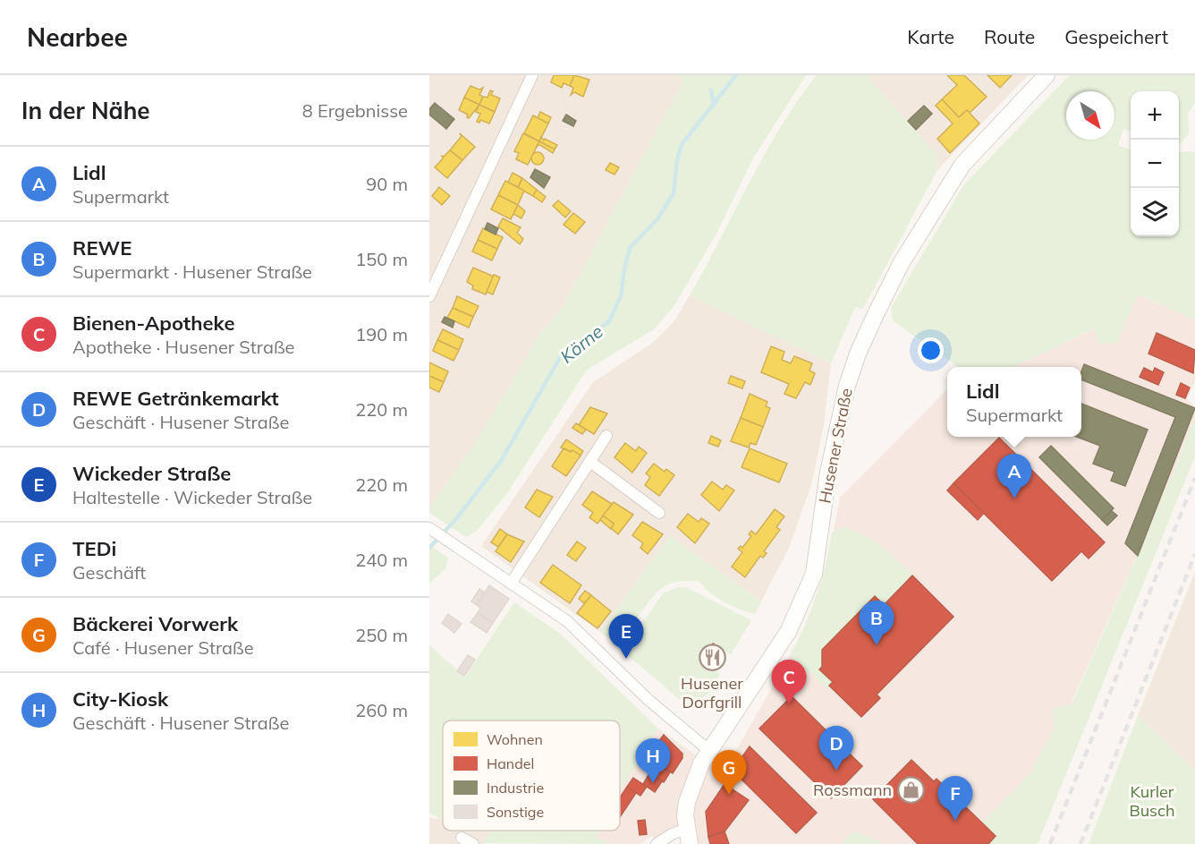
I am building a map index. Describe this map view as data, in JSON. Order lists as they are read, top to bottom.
{
  "streets": {
    "street": ["Husener Straße"]
  },
  "water": ["Körne"],
  "parks": ["Kurler Busch"],
  "places": {
    "restaurant": ["Husener Dorfgrill"],
    "shop": ["Rossmann"]
  },
  "legend": [
    "Wohnen",
    "Handel",
    "Industrie",
    "Sonstige"
  ],
  "north": "bottom right",
  "page": {
    "header": "Nearbee",
    "nav": ["Karte", "Route", "Gespeichert"],
    "heading": ["In der Nähe", "8 Ergebnisse"],
    "map_buttons": ["+", "−"],
    "list": [
      {
        "mark": "A",
        "name": "Lidl",
        "note": "Supermarkt",
        "value": "90 m"
      },
      {
        "mark": "B",
        "name": "REWE",
        "note": "Supermarkt · Husener Straße",
        "value": "150 m"
      },
      {
        "mark": "C",
        "name": "Bienen-Apotheke",
        "note": "Apotheke · Husener Straße",
        "value": "190 m"
      },
      {
        "mark": "D",
        "name": "REWE Getränkemarkt",
        "note": "Geschäft · Husener Straße",
        "value": "220 m"
      },
      {
        "mark": "E",
        "name": "Wickeder Straße",
        "note": "Haltestelle · Wickeder Straße",
        "value": "220 m"
      },
      {
        "mark": "F",
        "name": "TEDi",
        "note": "Geschäft",
        "value": "240 m"
      },
      {
        "mark": "G",
        "name": "Bäckerei Vorwerk",
        "note": "Café · Husener Straße",
        "value": "250 m"
      },
      {
        "mark": "H",
        "name": "City-Kiosk",
        "note": "Geschäft · Husener Straße",
        "value": "260 m"
      }
    ],
    "popup": ["Lidl", "Supermarkt"],
    "pins": [
      "A",
      "B",
      "E",
      "C",
      "D",
      "H",
      "G",
      "F"
    ]
  }
}
